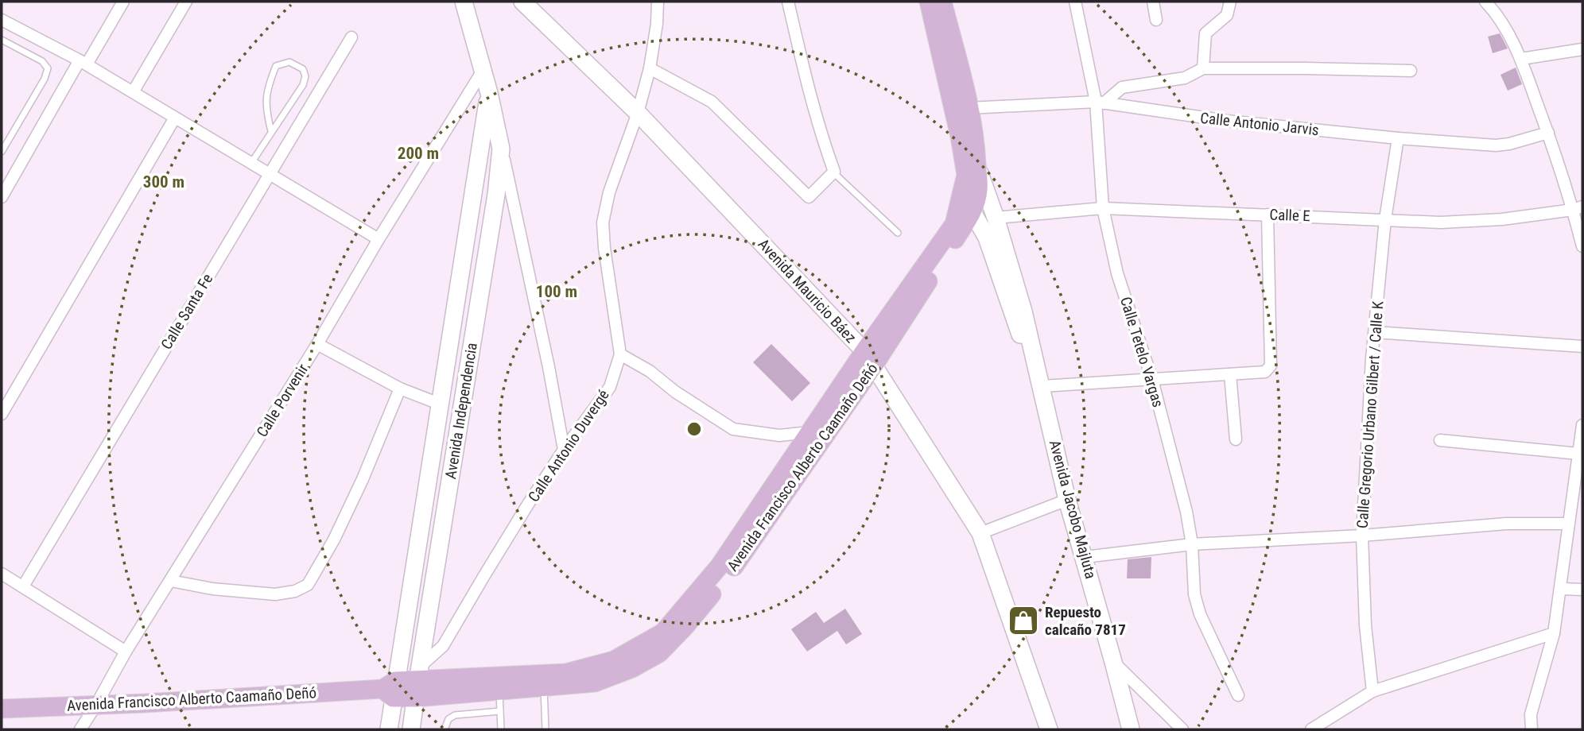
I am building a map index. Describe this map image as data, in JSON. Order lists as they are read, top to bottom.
{
  "streets": {
    "main road": [
      "Avenida Mauricio Báez",
      "Avenida Independencia",
      "Avenida Francisco Alberto Caamaño Deñó",
      "Avenida Jacobo Majluta"
    ],
    "street": [
      "Calle Antonio Jarvis",
      "Calle E",
      "Calle Santa Fe",
      "Calle Tetelo Vargas",
      "Calle Porvenir",
      "Calle Gregorio Urbano Gilbert / Calle K",
      "Calle Antonio Duvergé"
    ]
  },
  "crossings": [
    ["Calle Antonio Jarvis", "Calle Tetelo Vargas"],
    ["Calle Antonio Jarvis", "Calle Gregorio Urbano Gilbert / Calle K"],
    ["Calle Antonio Jarvis", "Avenida Francisco Alberto Caamaño Deñó"],
    ["Calle E", "Calle Tetelo Vargas"],
    ["Calle E", "Calle Gregorio Urbano Gilbert / Calle K"],
    ["Calle E", "Avenida Jacobo Majluta"],
    ["Avenida Mauricio Báez", "Calle Antonio Duvergé"],
    ["Avenida Mauricio Báez", "Avenida Francisco Alberto Caamaño Deñó"],
    ["Calle Porvenir", "Avenida Independencia"],
    ["Calle Porvenir", "Avenida Francisco Alberto Caamaño Deñó"],
    ["Avenida Independencia", "Calle Antonio Duvergé"],
    ["Avenida Independencia", "Avenida Francisco Alberto Caamaño Deñó"],
    ["Calle Antonio Duvergé", "Avenida Francisco Alberto Caamaño Deñó"],
    ["Avenida Francisco Alberto Caamaño Deñó", "Avenida Jacobo Majluta"]
  ],
  "places": {
    "shop": ["Repuesto calcaño 7817"]
  },
  "rings": ["200 m", "300 m", "100 m"]
}
